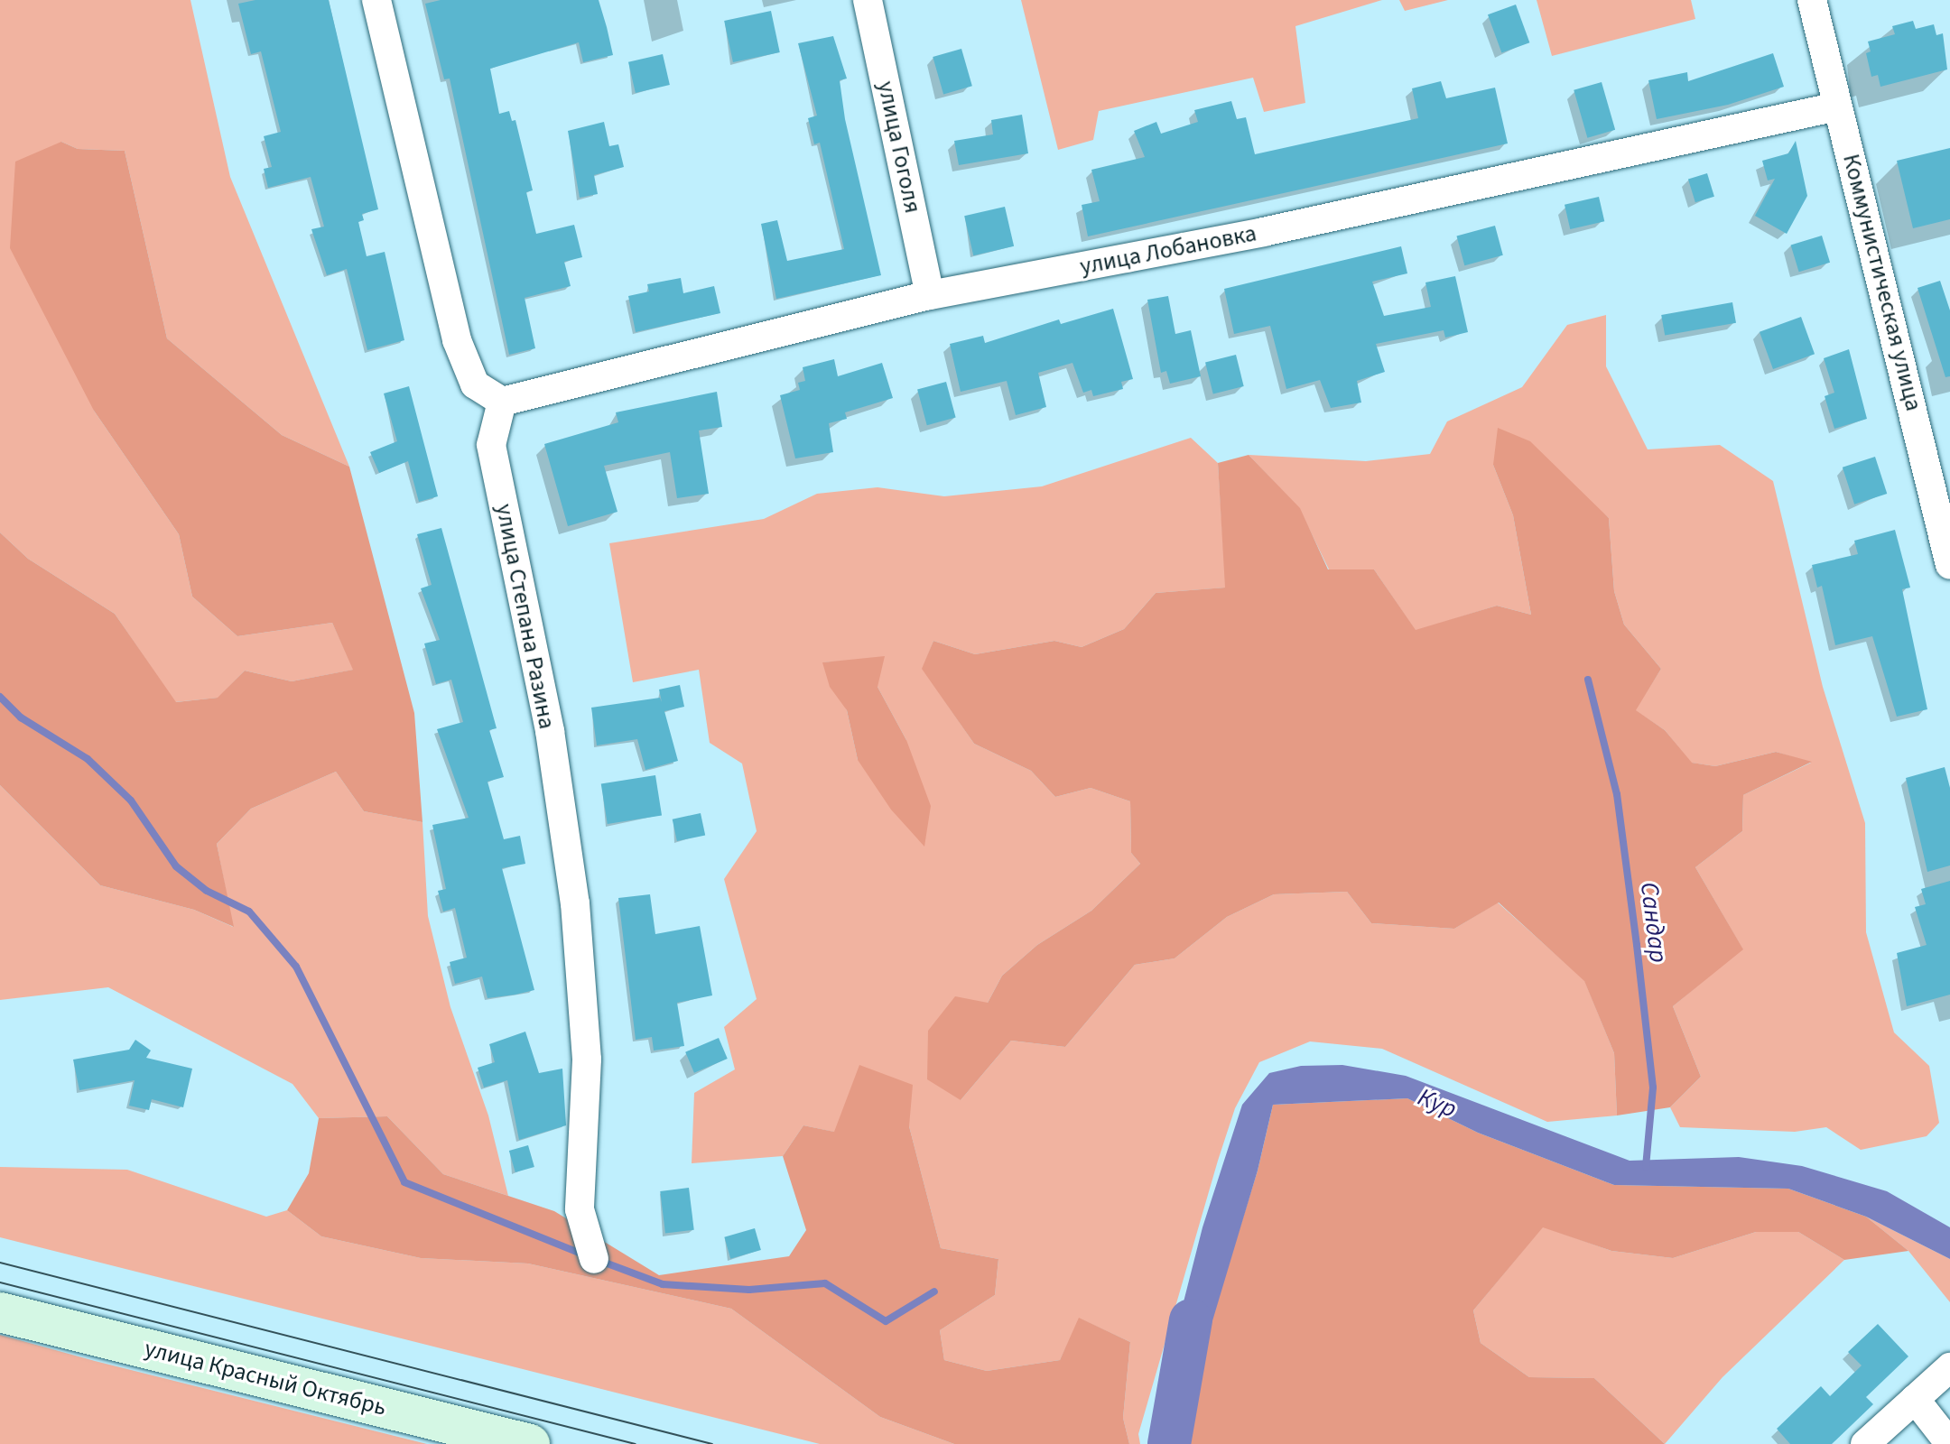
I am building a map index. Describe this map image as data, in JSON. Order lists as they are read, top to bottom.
{
  "streets": {
    "main road": ["улица Красный Октябрь"],
    "street": [
      "улица Гоголя",
      "улица Лобановка",
      "Коммунистическая улица",
      "улица Степана Разина"
    ]
  },
  "crossings": [
    ["улица Гоголя", "улица Лобановка"],
    ["улица Лобановка", "Коммунистическая улица"],
    ["улица Лобановка", "улица Степана Разина"]
  ],
  "water": ["Сандар", "Кур"]
}
